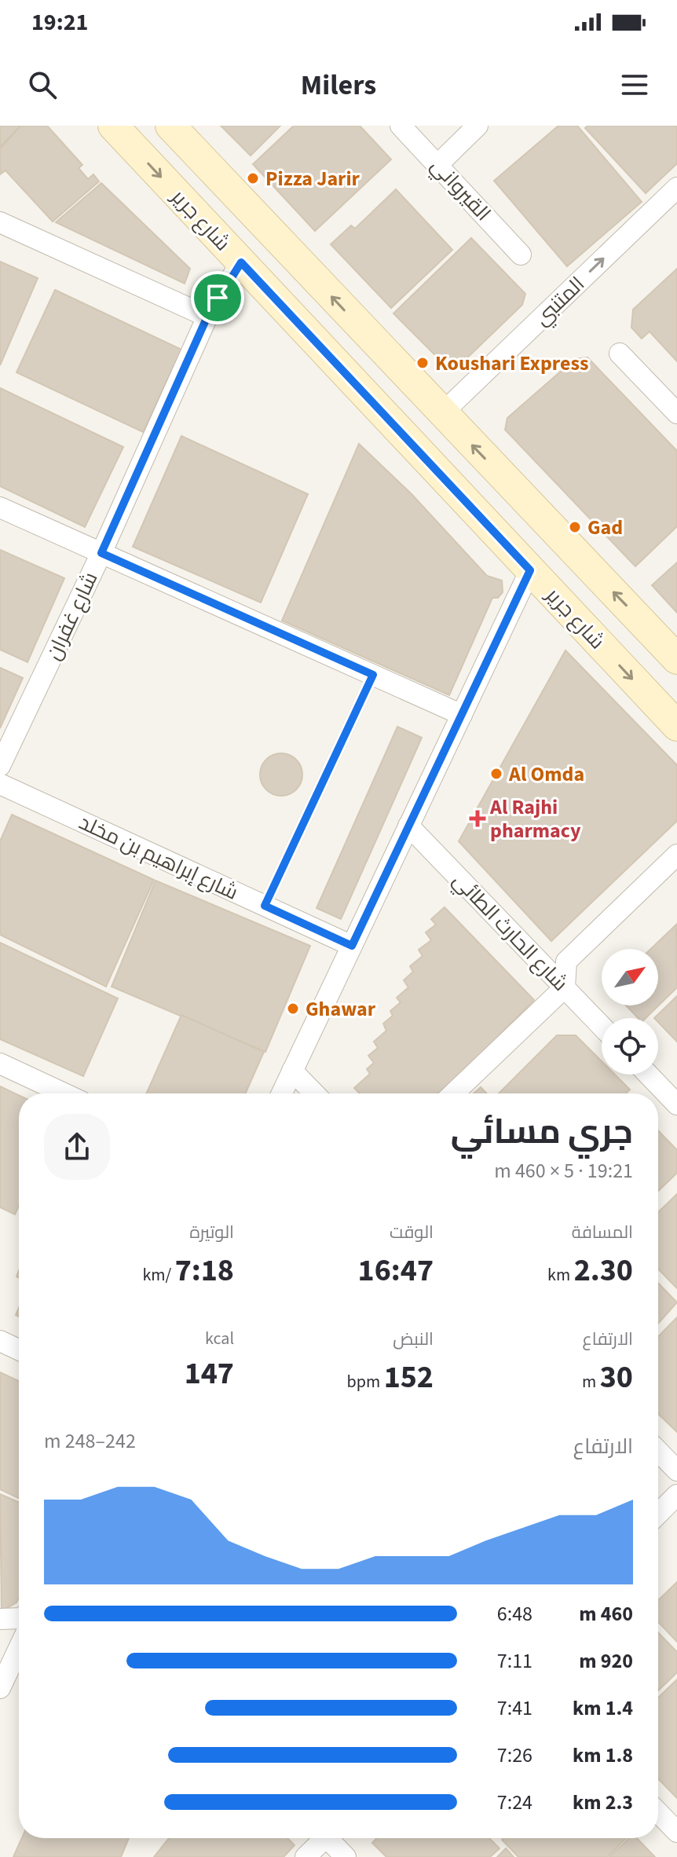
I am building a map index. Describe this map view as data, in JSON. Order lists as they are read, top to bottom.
{
  "streets": {
    "main road": ["شارع جرير"],
    "street": [
      "القيرواني",
      "المتنبي",
      "شارع غفران",
      "شارع إبراهيم بن مخلد",
      "شارع الحارث الطائي"
    ]
  },
  "crossings": [
    ["شارع جرير", "المتنبي"],
    ["شارع جرير", "شارع غفران"]
  ],
  "one_way": ["المتنبي"],
  "places": {
    "other": [
      "Pizza Jarir",
      "Koushari Express",
      "Gad",
      "Al Omda",
      "Ghawar"
    ],
    "health": ["Al Rajhi pharmacy"]
  },
  "north": "top right",
  "page": {
    "status": "19:21",
    "header": "Milers",
    "heading": ["جري مسائي", "19:21 · 5 × 460 m"],
    "stats": [
      ["المسافة", "2.30 km"],
      ["الوقت", "16:47"],
      ["الوتيرة", "7:18 /km"],
      ["الارتفاع", "30 m"],
      ["النبض", "152 bpm"],
      ["kcal", "147"]
    ],
    "chart": ["الارتفاع", "242–248 m"],
    "list": [
      {
        "name": "460 m",
        "note": "6:48"
      },
      {
        "name": "920 m",
        "note": "7:11"
      },
      {
        "name": "1.4 km",
        "note": "7:41"
      },
      {
        "name": "1.8 km",
        "note": "7:26"
      },
      {
        "name": "2.3 km",
        "note": "7:24"
      }
    ]
  }
}
